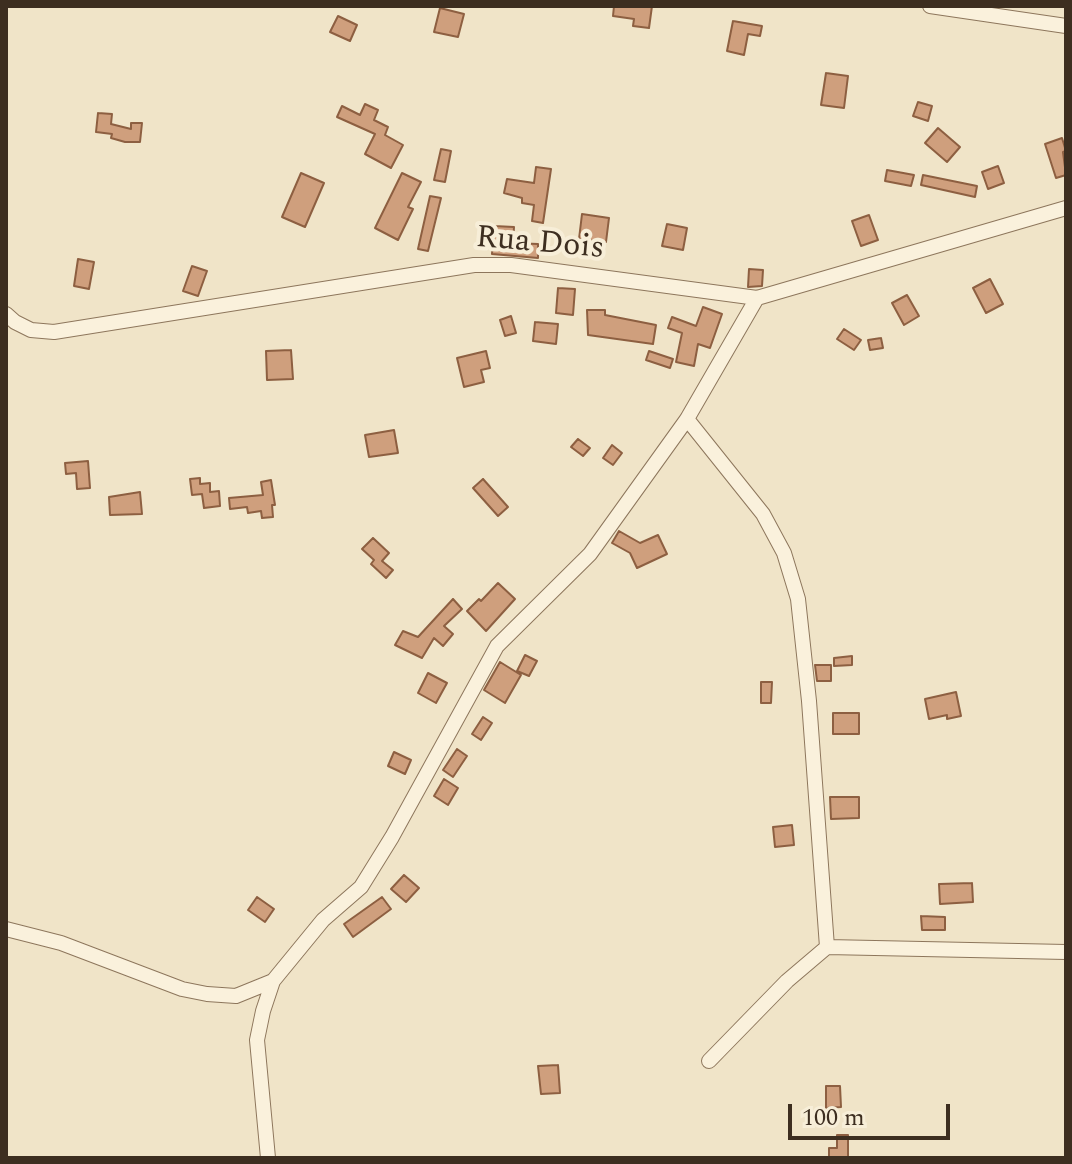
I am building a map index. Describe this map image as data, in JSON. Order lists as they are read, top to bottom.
{
  "streets": {
    "street": ["Rua Dois"]
  },
  "scale_bar": "100 m"
}
